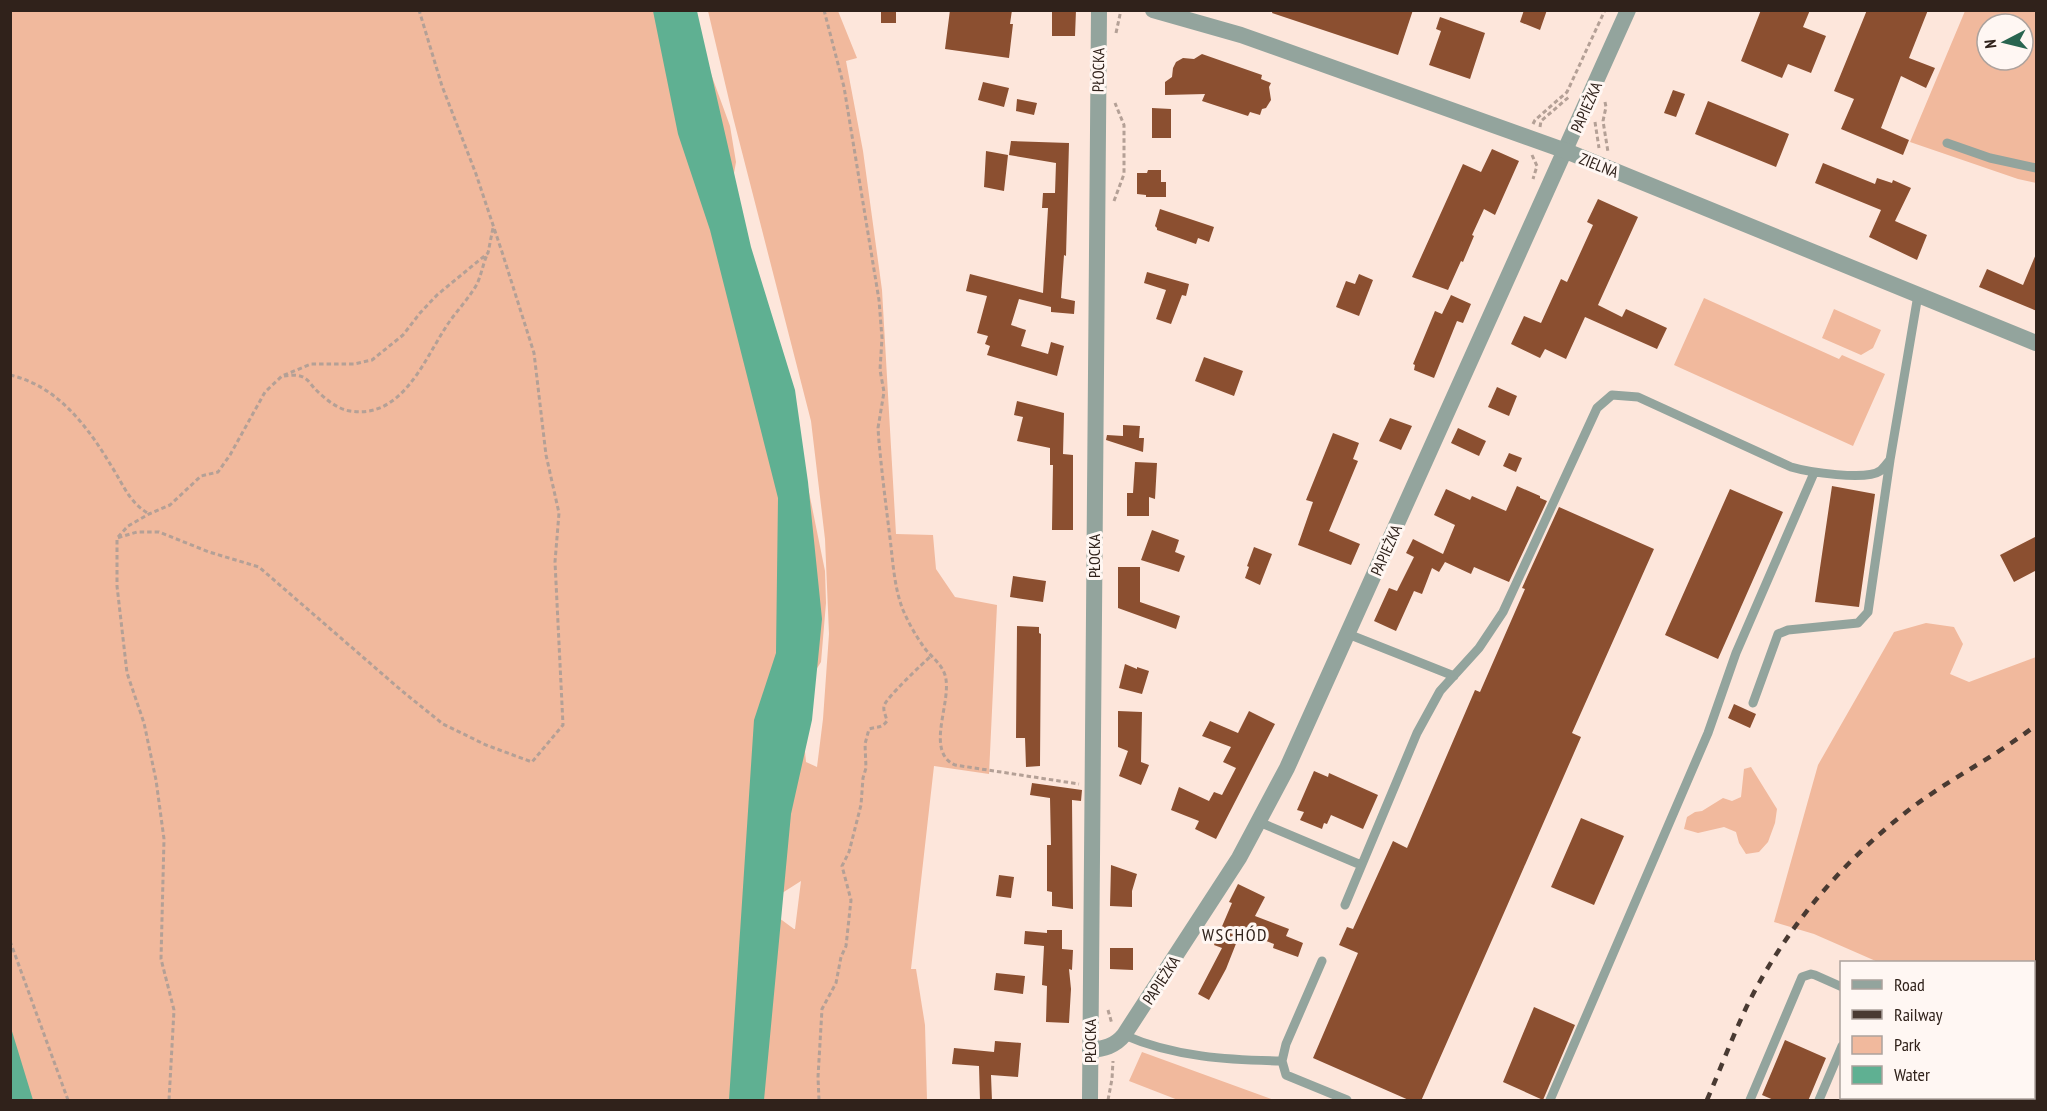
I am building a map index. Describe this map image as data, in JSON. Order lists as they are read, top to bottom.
{
  "streets": {
    "street": ["PŁOCKA", "PAPIEŻKA", "ZIELNA"]
  },
  "crossings": [
    ["PŁOCKA", "PAPIEŻKA"],
    ["PAPIEŻKA", "ZIELNA"]
  ],
  "districts": ["WSCHÓD"],
  "legend": [
    "Road",
    "Railway",
    "Park",
    "Water"
  ],
  "north": "left"
}
